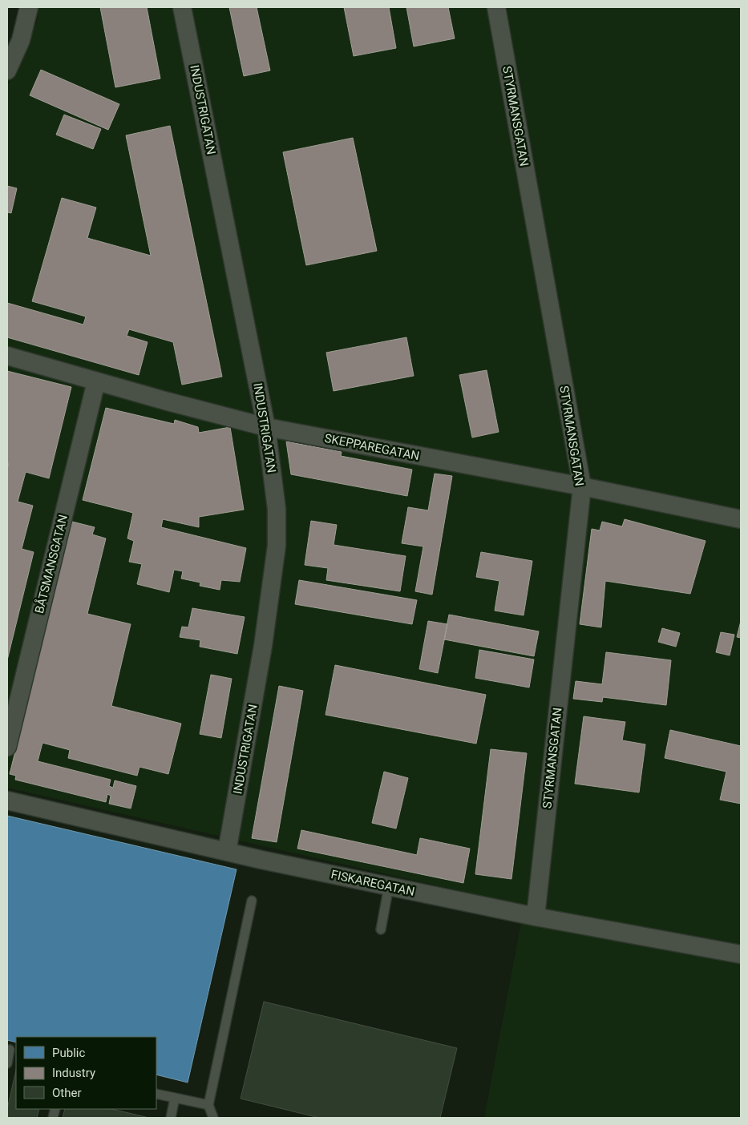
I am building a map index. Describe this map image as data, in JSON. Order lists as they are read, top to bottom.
{
  "streets": {
    "street": [
      "INDUSTRIGATAN",
      "STYRMANSGATAN",
      "SKEPPAREGATAN",
      "BÅTSMANSGATAN",
      "FISKAREGATAN"
    ]
  },
  "crossings": [
    ["INDUSTRIGATAN", "SKEPPAREGATAN"],
    ["INDUSTRIGATAN", "FISKAREGATAN"],
    ["STYRMANSGATAN", "SKEPPAREGATAN"],
    ["STYRMANSGATAN", "FISKAREGATAN"],
    ["SKEPPAREGATAN", "BÅTSMANSGATAN"]
  ],
  "legend": ["Public", "Industry", "Other"]
}
